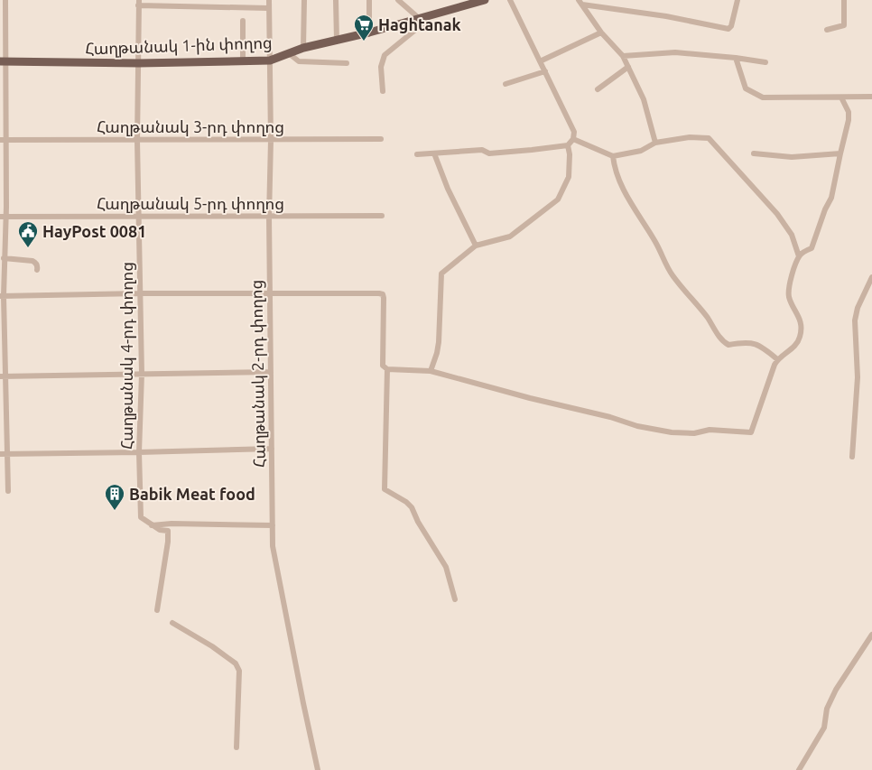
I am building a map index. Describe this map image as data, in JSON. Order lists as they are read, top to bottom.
{
  "streets": {
    "main road": ["Հաղթանակ 1-ին փողոց"],
    "street": [
      "Հաղթանակ 3-րդ փողոց",
      "Հաղթանակ 5-րդ փողոց",
      "Հաղթանակ 4-րդ փողոց",
      "Հաղթանակ 2-րդ փողոց"
    ]
  },
  "crossings": [
    ["Հաղթանակ 1-ին փողոց", "Հաղթանակ 4-րդ փողոց"],
    ["Հաղթանակ 1-ին փողոց", "Հաղթանակ 2-րդ փողոց"],
    ["Հաղթանակ 3-րդ փողոց", "Հաղթանակ 4-րդ փողոց"],
    ["Հաղթանակ 3-րդ փողոց", "Հաղթանակ 2-րդ փողոց"],
    ["Հաղթանակ 5-րդ փողոց", "Հաղթանակ 4-րդ փողոց"],
    ["Հաղթանակ 5-րդ փողոց", "Հաղթանակ 2-րդ փողոց"]
  ],
  "places": {
    "supermarket": ["Haghtanak"],
    "public building": ["HayPost 0081"],
    "building": ["Babik Meat food"]
  }
}
